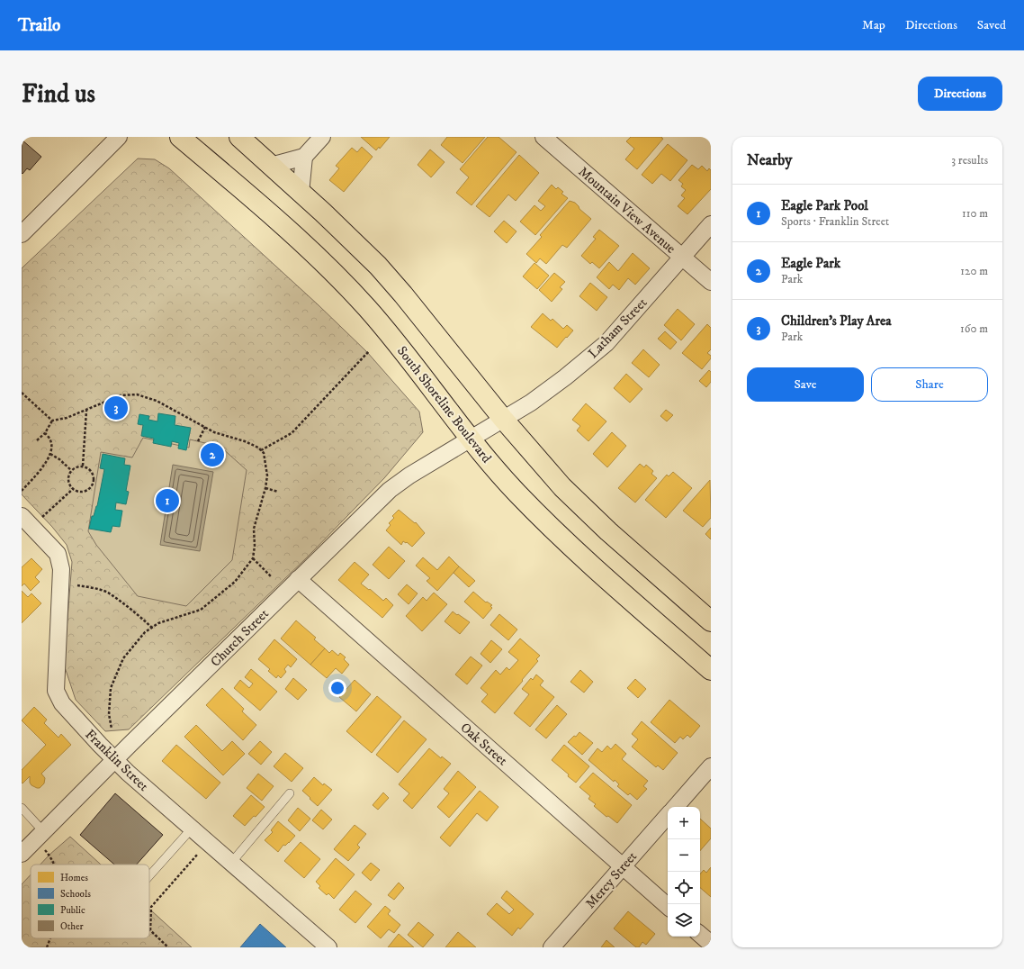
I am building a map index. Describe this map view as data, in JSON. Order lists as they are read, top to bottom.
{
  "streets": {
    "main road": ["South Shoreline Boulevard"],
    "street": [
      "Mountain View Avenue",
      "Latham Street",
      "Church Street",
      "Oak Street",
      "Franklin Street",
      "Mercy Street"
    ]
  },
  "crossings": [
    ["Mountain View Avenue", "Latham Street"],
    ["Latham Street", "South Shoreline Boulevard"],
    ["Latham Street", "Church Street"],
    ["South Shoreline Boulevard", "Church Street"],
    ["Church Street", "Oak Street"],
    ["Church Street", "Franklin Street"],
    ["Oak Street", "Mercy Street"]
  ],
  "legend": [
    "Homes",
    "Schools",
    "Public",
    "Other"
  ],
  "page": {
    "header": "Trailo",
    "nav": ["Map", "Directions", "Saved"],
    "buttons": [
      "Directions",
      ["Save", "Share"]
    ],
    "title": "Find us",
    "heading": ["Nearby", "3 results"],
    "list": [
      {
        "mark": "1",
        "name": "Eagle Park Pool",
        "note": "Sports · Franklin Street",
        "value": "110 m"
      },
      {
        "mark": "2",
        "name": "Eagle Park",
        "note": "Park",
        "value": "120 m"
      },
      {
        "mark": "3",
        "name": "Children's Play Area",
        "note": "Park",
        "value": "160 m"
      }
    ],
    "pins": ["3", "2", "1"],
    "map_buttons": ["+", "−"]
  }
}
